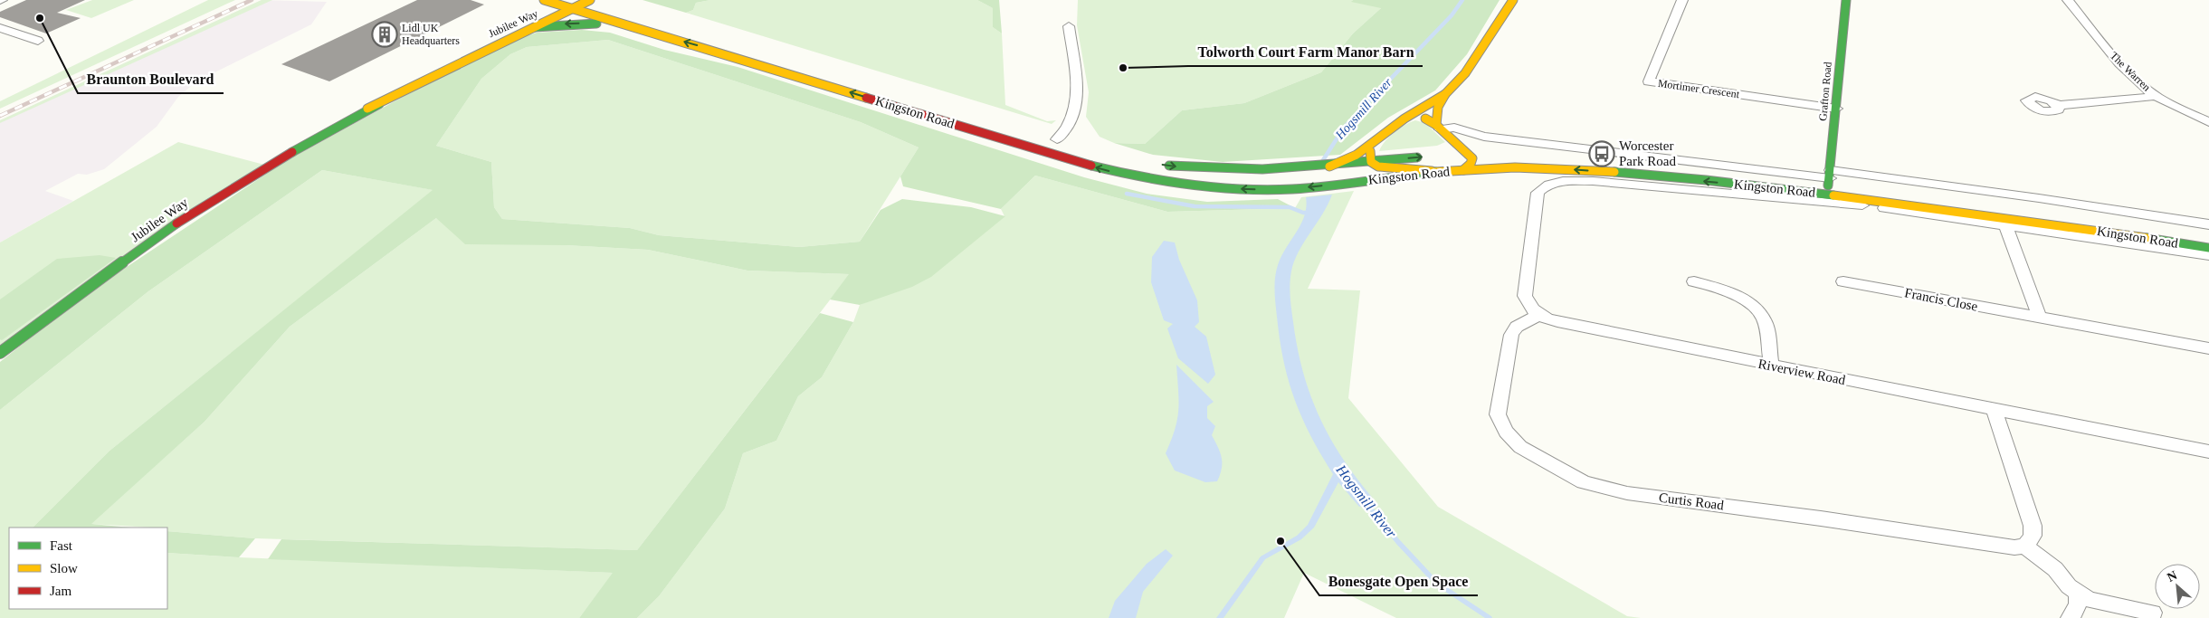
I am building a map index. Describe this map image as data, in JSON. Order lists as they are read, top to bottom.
{
  "streets": {
    "main road": ["Jubilee Way", "Grafton Road", "Kingston Road"],
    "street": [
      "The Warren",
      "Mortimer Crescent",
      "Francis Close",
      "Riverview Road",
      "Curtis Road"
    ]
  },
  "crossings": [
    ["Jubilee Way", "Kingston Road"],
    ["Mortimer Crescent", "Grafton Road"],
    ["Grafton Road", "Kingston Road"],
    ["Riverview Road", "Curtis Road"]
  ],
  "water": ["Hogsmill River"],
  "places": {
    "other": ["Braunton Boulevard", "Tolworth Court Farm Manor Barn", "Bonesgate Open Space"],
    "building": ["Lidl UK Headquarters"],
    "bus stop": ["Worcester Park Road"]
  },
  "legend": ["Fast", "Slow", "Jam"],
  "north": "top left"
}
